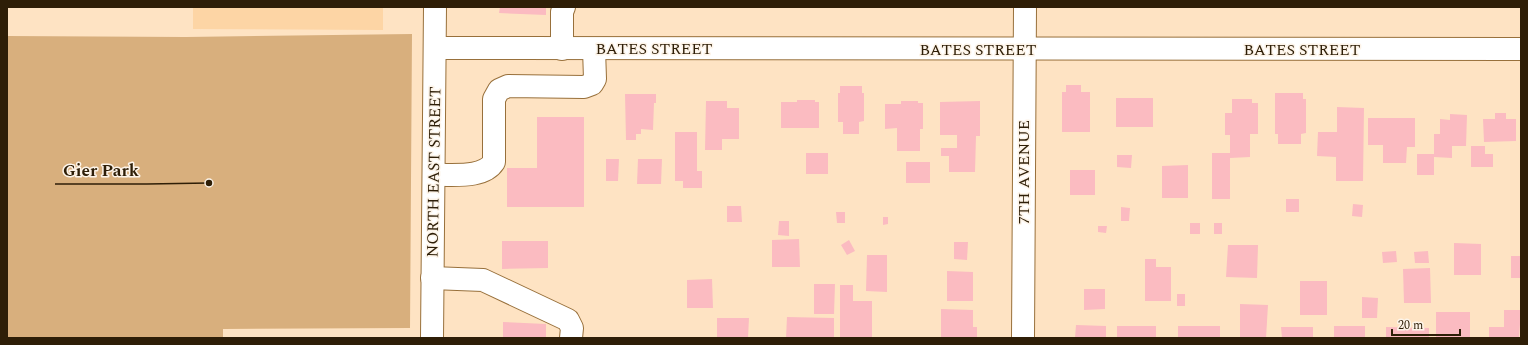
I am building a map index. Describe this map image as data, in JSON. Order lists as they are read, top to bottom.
{
  "streets": {
    "street": ["BATES STREET", "NORTH EAST STREET", "7TH AVENUE"]
  },
  "crossings": [
    ["BATES STREET", "NORTH EAST STREET"],
    ["BATES STREET", "7TH AVENUE"]
  ],
  "places": ["Gier Park"],
  "scale_bar": "20 m"
}
